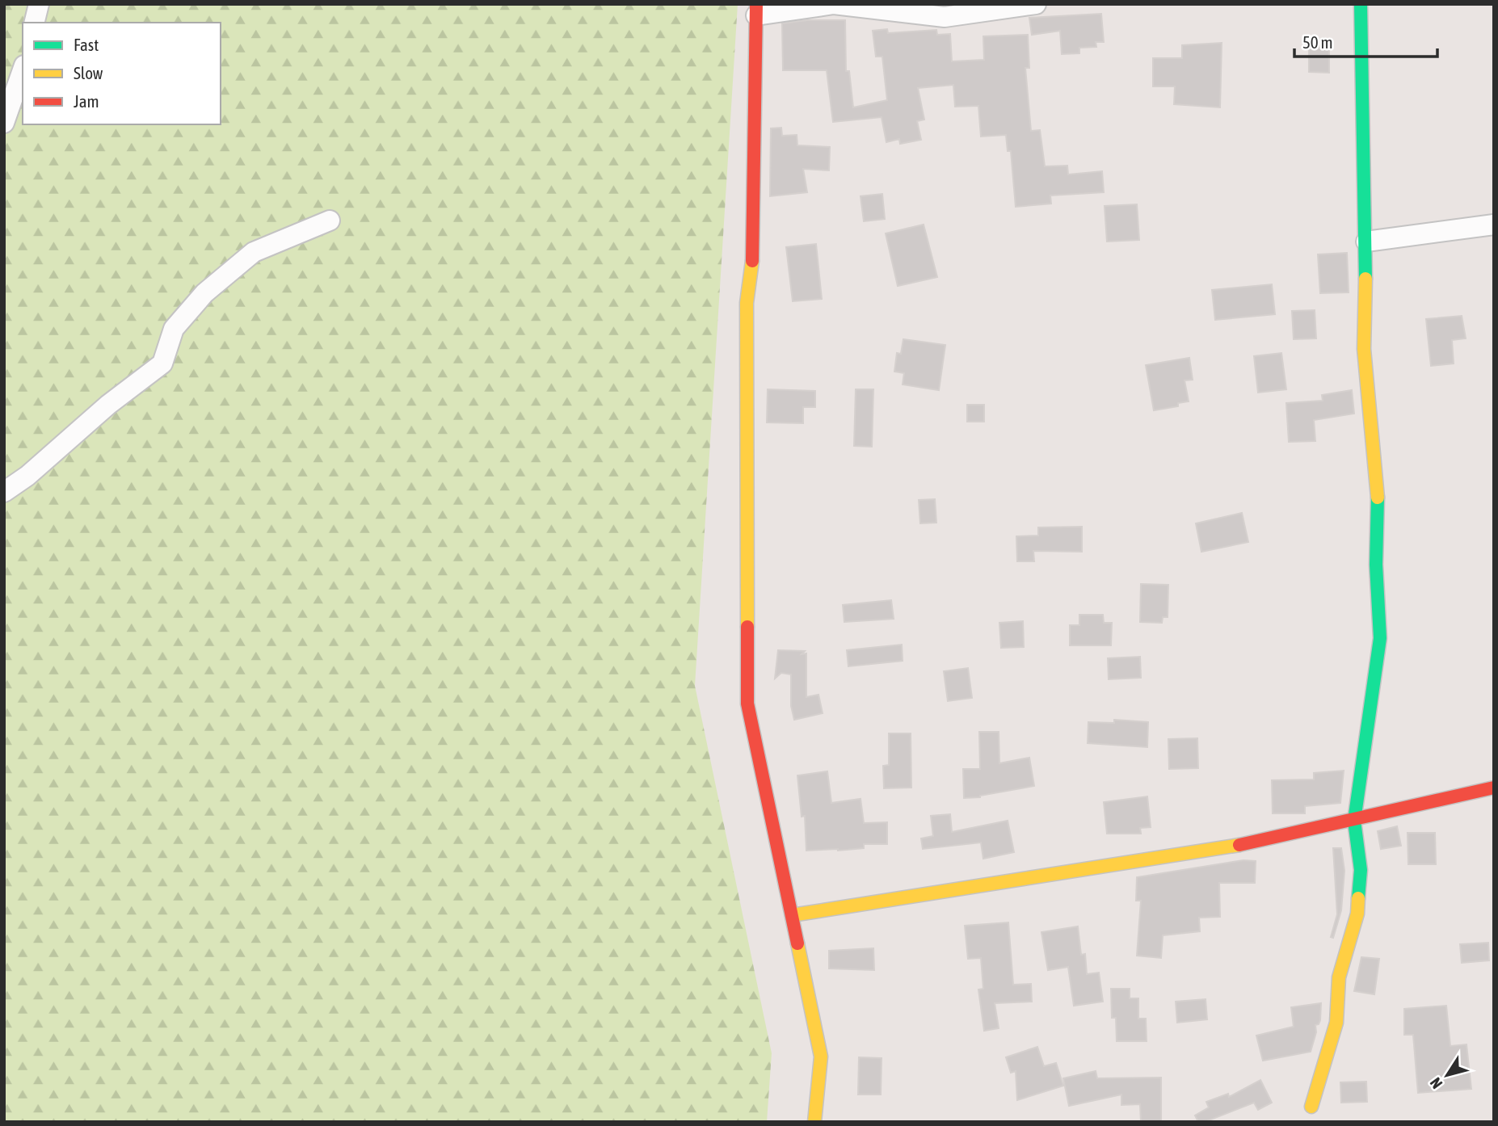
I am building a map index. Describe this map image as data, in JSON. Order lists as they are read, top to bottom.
{
  "legend": ["Fast", "Slow", "Jam"],
  "scale_bar": "50 m",
  "north": "bottom left"
}
